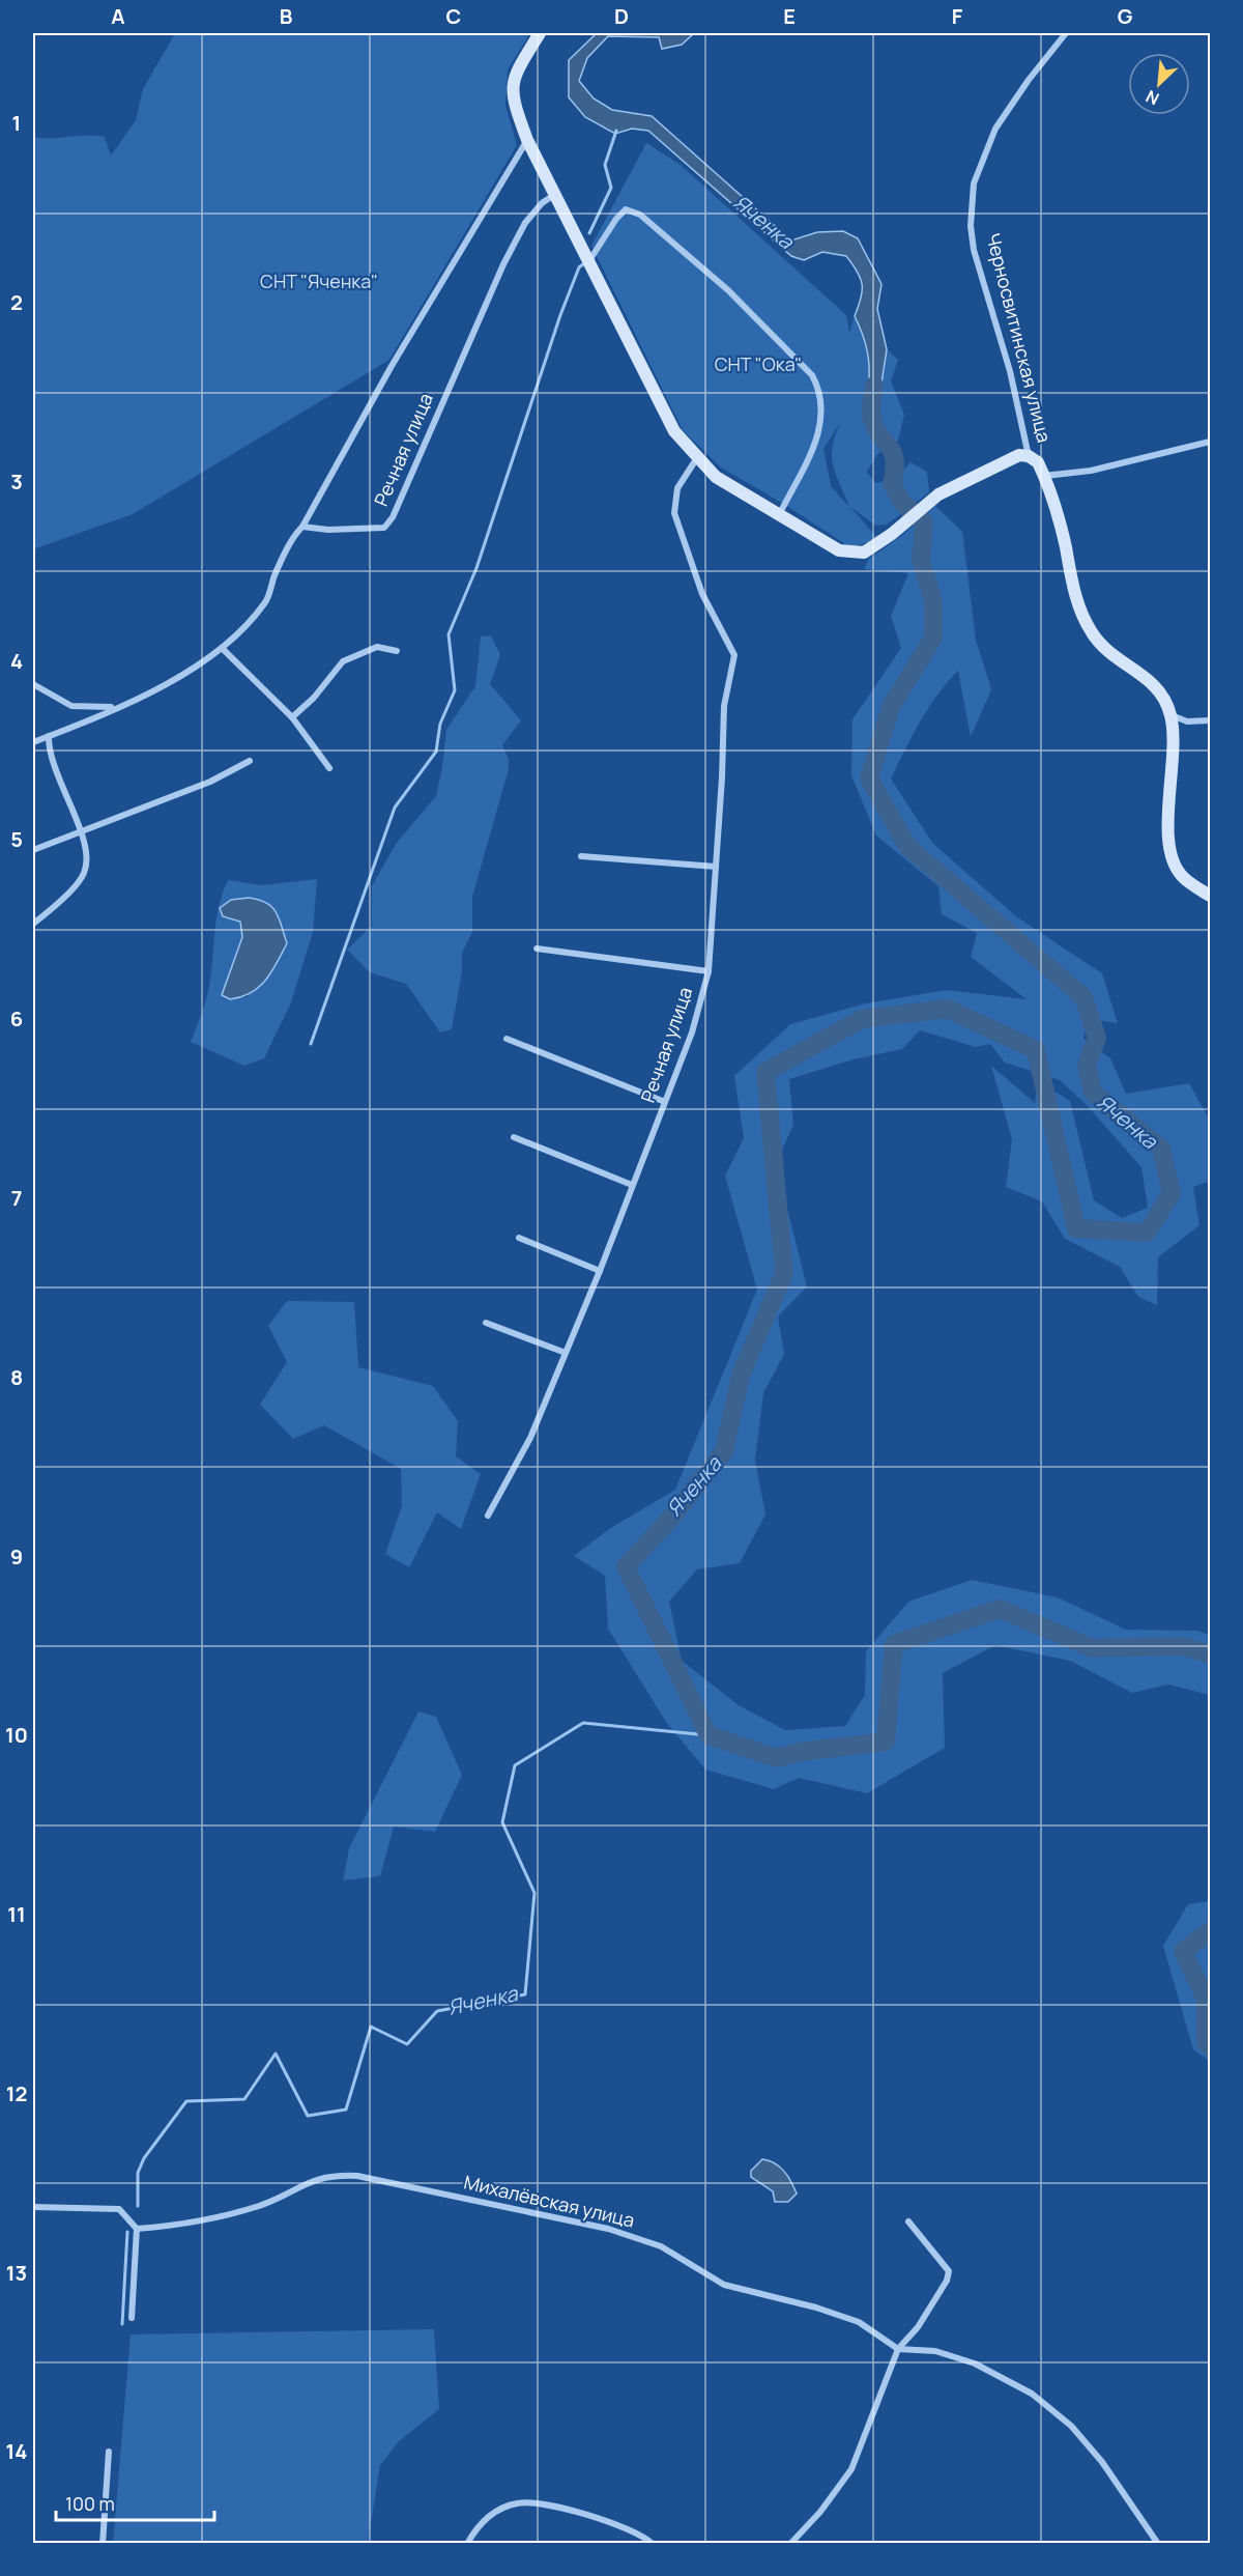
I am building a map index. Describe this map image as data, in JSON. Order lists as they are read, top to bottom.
{
  "streets": {
    "street": ["Черносвитинская улица", "Речная улица", "Михалёвская улица"]
  },
  "crossings": [
    ["Черносвитинская улица", "Речная улица"]
  ],
  "water": ["Яченка"],
  "parks": ["СНТ \"Яченка\"", "СНТ \"Ока\""],
  "scale_bar": "100 m",
  "north": "bottom left",
  "grid": {
    "columns": [
      "A",
      "B",
      "C",
      "D",
      "E",
      "F",
      "G"
    ],
    "rows": [
      "1",
      "2",
      "3",
      "4",
      "5",
      "6",
      "7",
      "8",
      "9",
      "10",
      "11",
      "12",
      "13",
      "14"
    ]
  }
}
